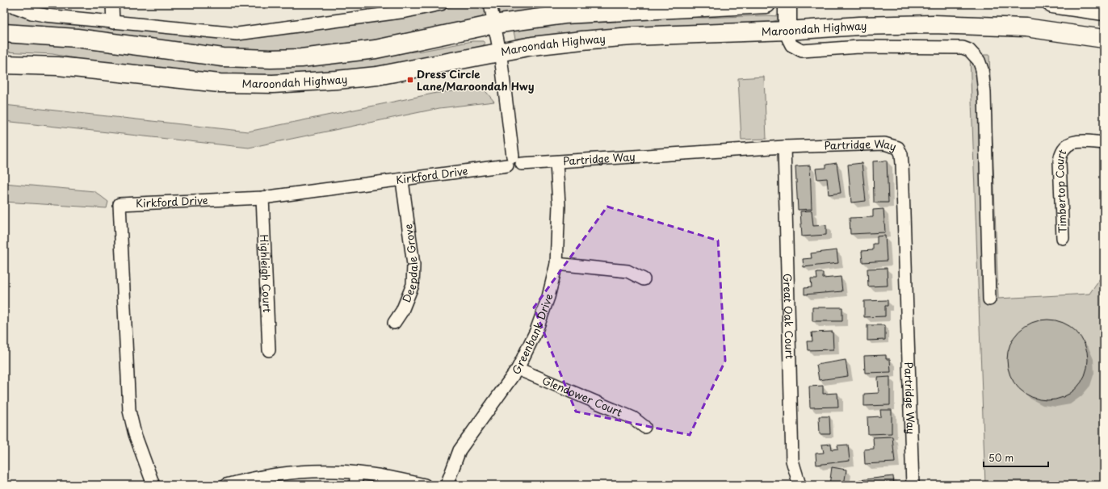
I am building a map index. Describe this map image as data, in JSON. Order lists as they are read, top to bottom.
{
  "streets": {
    "highway": ["Maroondah Highway"],
    "street": [
      "Partridge Way",
      "Kirkford Drive",
      "Timbertop Court",
      "Deepdale Grove",
      "Highleigh Court",
      "Great Oak Court",
      "Greenbank Drive",
      "Glendower Court"
    ]
  },
  "crossings": [
    ["Partridge Way", "Kirkford Drive"],
    ["Partridge Way", "Great Oak Court"],
    ["Partridge Way", "Greenbank Drive"],
    ["Kirkford Drive", "Deepdale Grove"],
    ["Kirkford Drive", "Highleigh Court"],
    ["Greenbank Drive", "Glendower Court"]
  ],
  "places": {
    "transit": ["Dress Circle Lane/Maroondah Hwy"]
  },
  "scale_bar": "50 m"
}
